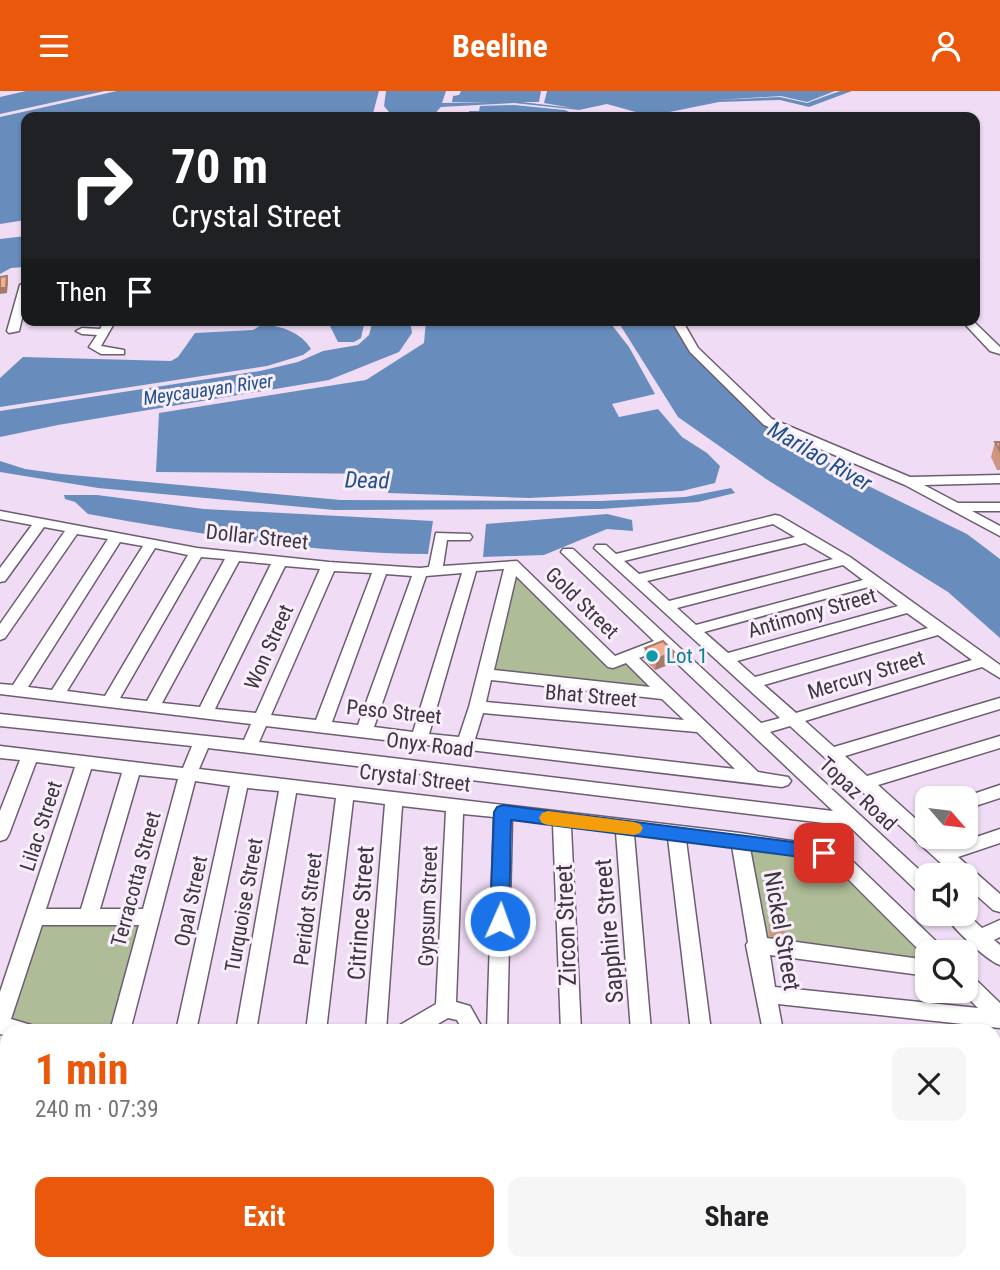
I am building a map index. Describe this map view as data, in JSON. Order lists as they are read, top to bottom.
{
  "streets": {
    "street": [
      "Dollar Street",
      "Gold Street",
      "Antimony Street",
      "Won Street",
      "Mercury Street",
      "Bhat Street",
      "Peso Street",
      "Onyx Road",
      "Crystal Street",
      "Topaz Road",
      "Lilac Street",
      "Terracotta Street",
      "Opal Street",
      "Turquoise Street",
      "Gypsum Street",
      "Peridot Street",
      "Citrince Street",
      "Zircon Street",
      "Sapphire Street",
      "Nickel Street"
    ]
  },
  "crossings": [
    ["Dollar Street", "Gold Street"],
    ["Dollar Street", "Won Street"],
    ["Gold Street", "Mercury Street"],
    ["Gold Street", "Topaz Road"],
    ["Won Street", "Peso Street"],
    ["Won Street", "Onyx Road"],
    ["Mercury Street", "Topaz Road"],
    ["Onyx Road", "Topaz Road"],
    ["Onyx Road", "Terracotta Street"],
    ["Crystal Street", "Lilac Street"],
    ["Crystal Street", "Terracotta Street"],
    ["Crystal Street", "Opal Street"],
    ["Crystal Street", "Turquoise Street"],
    ["Crystal Street", "Gypsum Street"],
    ["Crystal Street", "Peridot Street"],
    ["Crystal Street", "Citrince Street"],
    ["Crystal Street", "Zircon Street"],
    ["Crystal Street", "Sapphire Street"],
    ["Crystal Street", "Nickel Street"]
  ],
  "water": ["Meycauayan River", "Marilao River", "Dead"],
  "places": ["Lot 1"],
  "north": "bottom right",
  "page": {
    "header": "Beeline",
    "turn": ["70 m", "Crystal Street"],
    "then": "Then",
    "heading": ["1 min", "240 m · 07:39"],
    "buttons": ["Exit", "Share"]
  }
}
